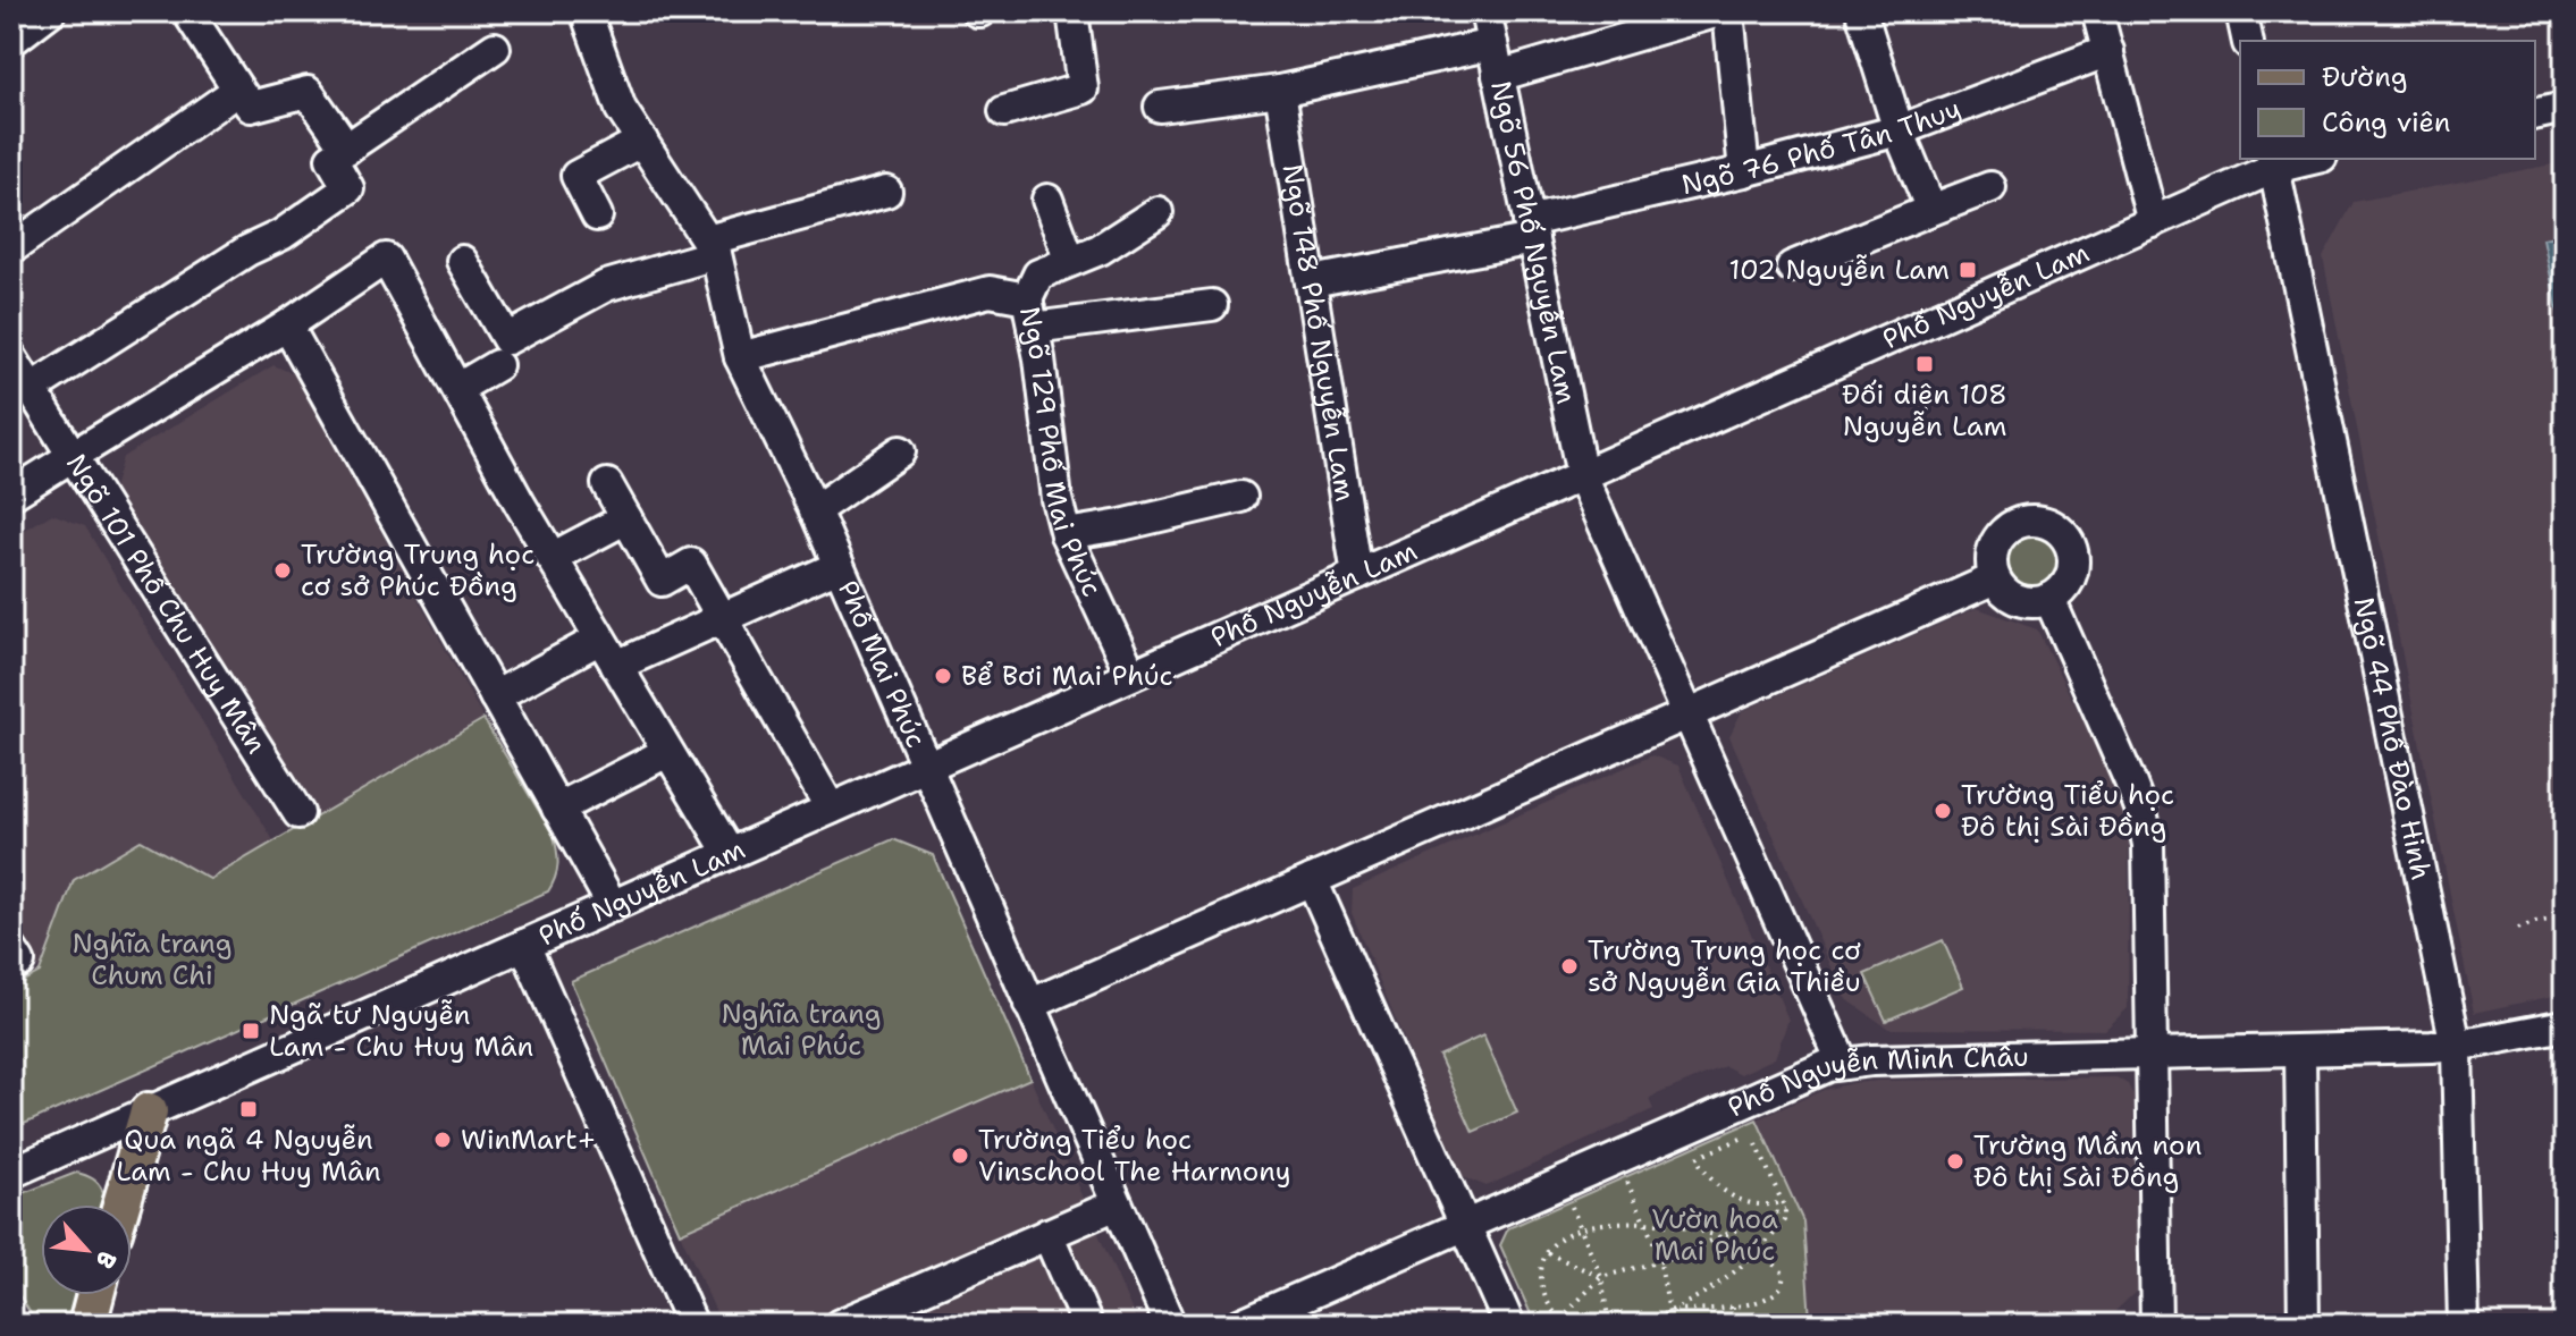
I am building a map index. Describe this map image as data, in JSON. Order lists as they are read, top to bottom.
{
  "streets": {
    "street": [
      "Ngõ 76 Phố Tân Thụy",
      "Ngõ 56 Phố Nguyễn Lam",
      "Phố Nguyễn Lam",
      "Ngõ 148 Phố Nguyễn Lam",
      "Ngõ 129 Phố Mai Phúc",
      "Ngõ 101 Phố Chu Huy Mân",
      "Phố Mai Phúc",
      "Ngõ 44 Phố Đào Hinh",
      "Phố Nguyễn Minh Châu"
    ]
  },
  "crossings": [
    ["Ngõ 76 Phố Tân Thụy", "Ngõ 56 Phố Nguyễn Lam"],
    ["Ngõ 76 Phố Tân Thụy", "Ngõ 148 Phố Nguyễn Lam"],
    ["Ngõ 56 Phố Nguyễn Lam", "Phố Nguyễn Lam"],
    ["Ngõ 56 Phố Nguyễn Lam", "Phố Nguyễn Minh Châu"],
    ["Phố Nguyễn Lam", "Ngõ 148 Phố Nguyễn Lam"],
    ["Phố Nguyễn Lam", "Ngõ 129 Phố Mai Phúc"],
    ["Phố Nguyễn Lam", "Phố Mai Phúc"],
    ["Phố Nguyễn Lam", "Ngõ 44 Phố Đào Hinh"],
    ["Ngõ 129 Phố Mai Phúc", "Phố Mai Phúc"],
    ["Ngõ 44 Phố Đào Hinh", "Phố Nguyễn Minh Châu"]
  ],
  "parks": ["Nghĩa trang Chum Chi", "Nghĩa trang Mai Phúc", "Vườn hoa Mai Phúc"],
  "places": {
    "transit": [
      "102 Nguyễn Lam",
      "Đối diện 108 Nguyễn Lam",
      "Ngã tư Nguyễn Lam - Chu Huy Mân",
      "Qua ngã 4 Nguyễn Lam - Chu Huy Mân"
    ],
    "other": [
      "Trường Trung học cơ sở Phúc Đồng",
      "Bể Bơi Mai Phúc",
      "Trường Tiểu học Đô thị Sài Đồng",
      "Trường Trung học cơ sở Nguyễn Gia Thiều",
      "WinMart+",
      "Trường Tiểu học Vinschool The Harmony",
      "Trường Mầm non Đô thị Sài Đồng"
    ]
  },
  "legend": ["Đường", "Công viên"],
  "north": "bottom right"
}
